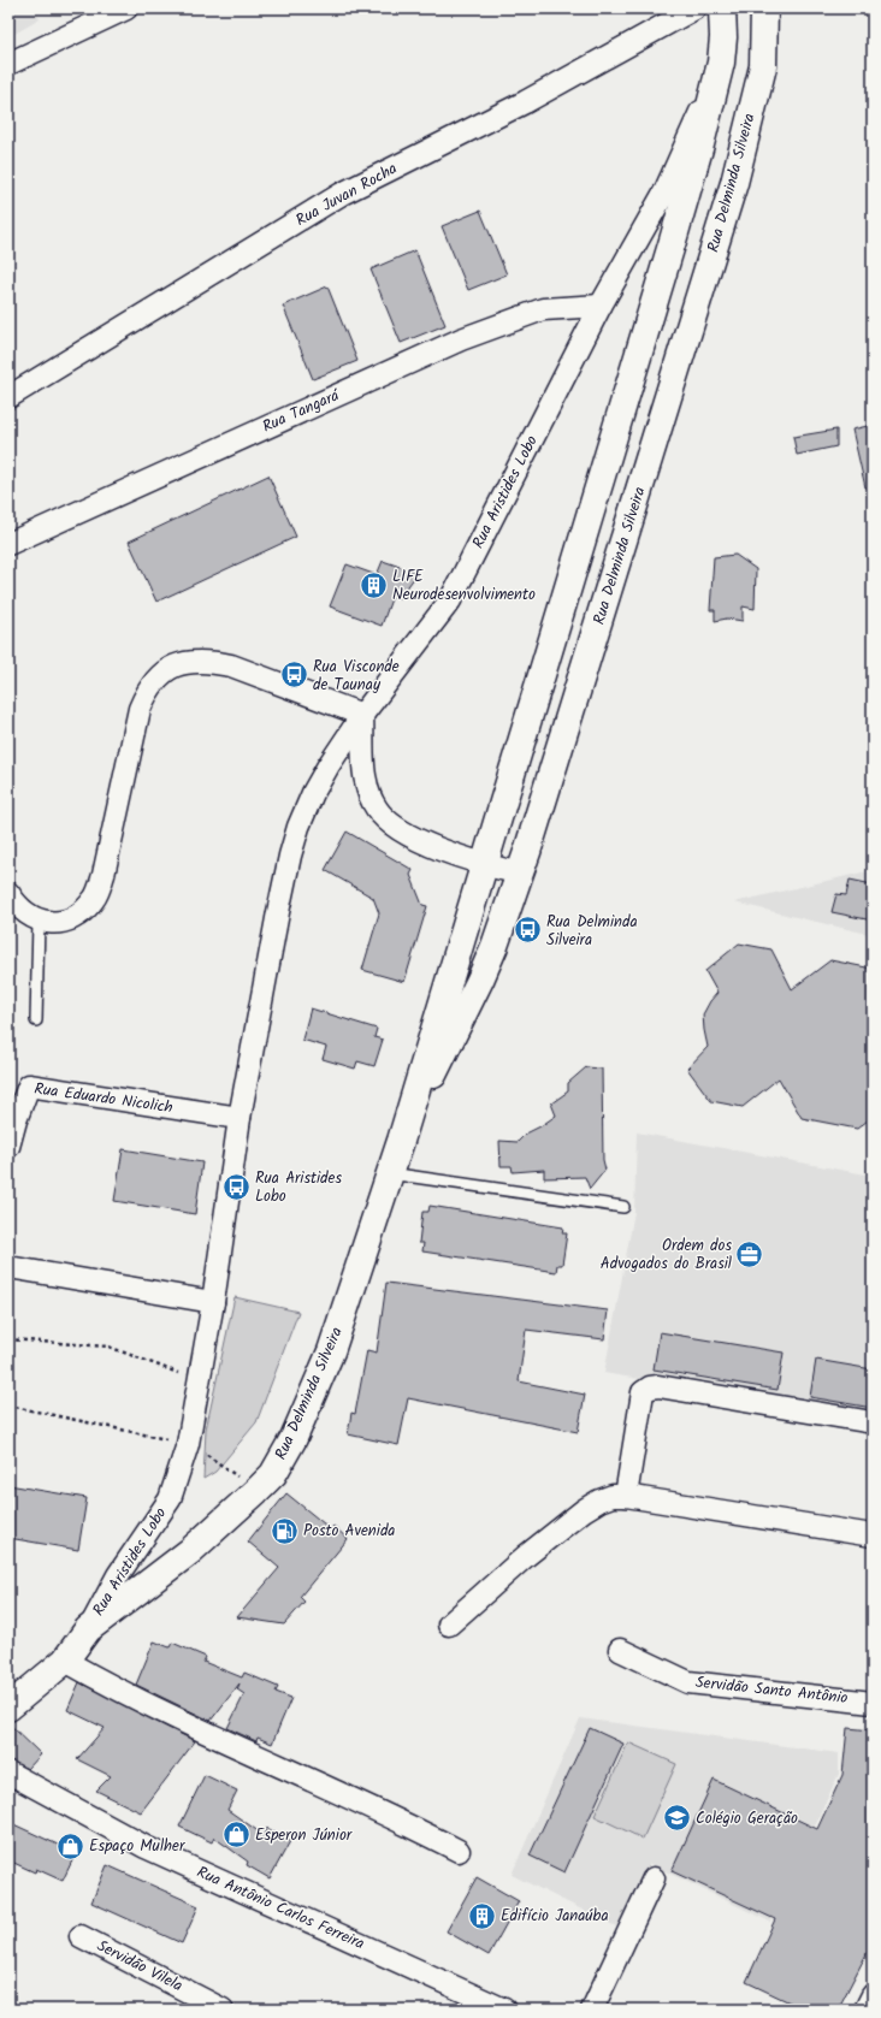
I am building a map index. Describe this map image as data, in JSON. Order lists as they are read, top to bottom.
{
  "streets": {
    "main road": ["Rua Delminda Silveira"],
    "street": [
      "Rua Juvan Rocha",
      "Rua Tangará",
      "Rua Aristides Lobo",
      "Rua Eduardo Nicolich",
      "Servidão Santo Antônio",
      "Rua Antônio Carlos Ferreira",
      "Servidão Vilela"
    ]
  },
  "crossings": [
    ["Rua Delminda Silveira", "Rua Aristides Lobo"],
    ["Rua Tangará", "Rua Aristides Lobo"],
    ["Rua Aristides Lobo", "Rua Eduardo Nicolich"]
  ],
  "places": {
    "building": ["LIFE Neurodesenvolvimento", "Edifício Janaúba"],
    "bus stop": ["Rua Visconde de Taunay", "Rua Delminda Silveira", "Rua Aristides Lobo"],
    "office": ["Ordem dos Advogados do Brasil"],
    "fuel station": ["Posto Avenida"],
    "school or university": ["Colégio Geração"],
    "shop": ["Esperon Júnior", "Espaço Mulher"]
  }
}
